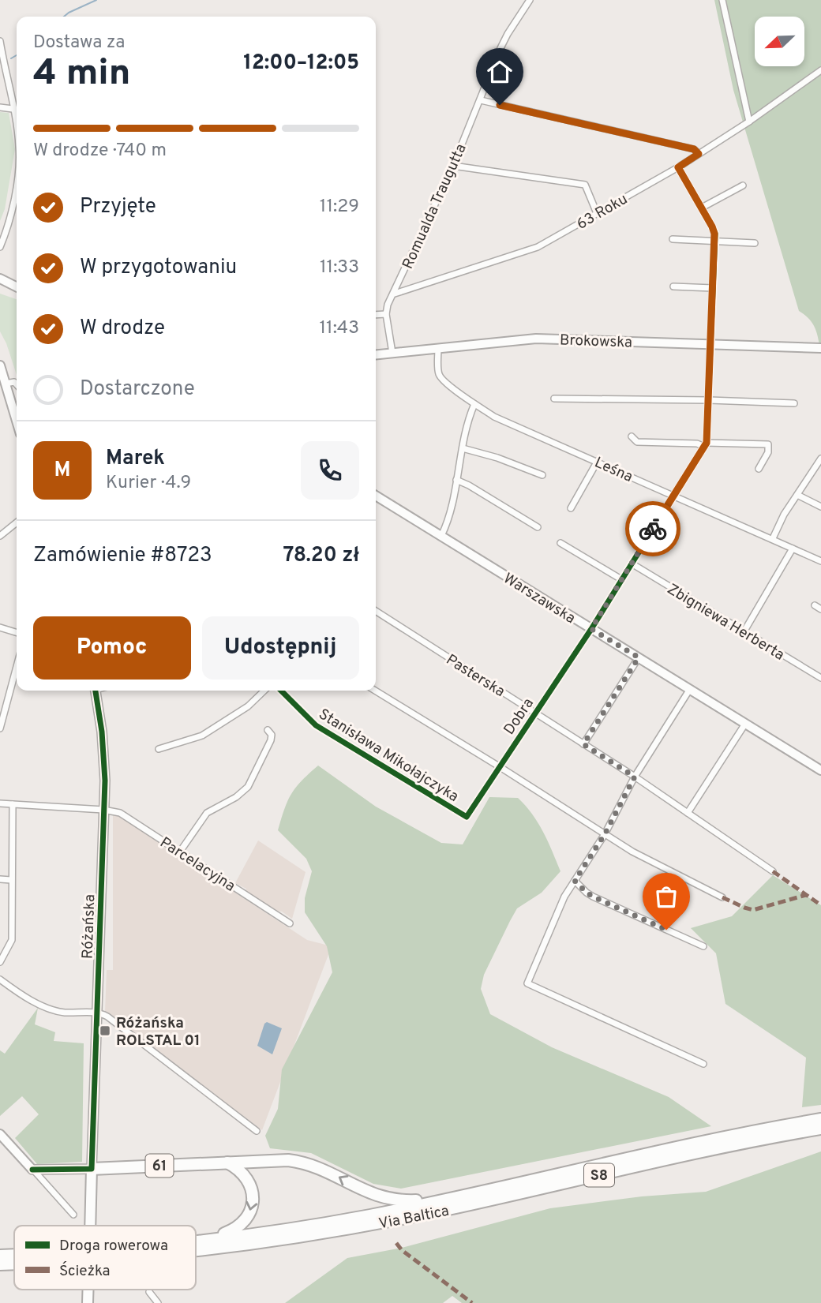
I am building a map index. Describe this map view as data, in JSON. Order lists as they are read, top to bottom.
{
  "streets": {
    "highway": ["61", "S8", "Via Baltica"],
    "main road": ["Różańska"],
    "street": [
      "Romualda Traugutta",
      "63 Roku",
      "Brokowska",
      "Leśna",
      "Warszawska",
      "Zbigniewa Herberta",
      "Pasterska",
      "Dobra",
      "Stanisława Mikołajczyka",
      "Parcelacyjna"
    ]
  },
  "crossings": [
    ["Romualda Traugutta", "63 Roku"],
    ["Brokowska", "Leśna"],
    ["Leśna", "Dobra"],
    ["Warszawska", "Dobra"],
    ["Zbigniewa Herberta", "Dobra"],
    ["Pasterska", "Dobra"],
    ["Dobra", "Stanisława Mikołajczyka"],
    ["Parcelacyjna", "Różańska"],
    ["Różańska", "61"]
  ],
  "places": {
    "transit": ["Różańska ROLSTAL 01"]
  },
  "legend": ["Droga rowerowa", "Ścieżka"],
  "north": "bottom left",
  "page": {
    "heading": ["4 min", "Dostawa za", "12:00–12:05"],
    "panel": [
      "Marek",
      "Kurier · 4.9",
      "Zamówienie #8723",
      "78.20 zł"
    ],
    "bar": "W drodze · 740 m",
    "list": [
      ["Przyjęte", "11:29"],
      ["W przygotowaniu", "11:33"],
      ["W drodze", "11:43"],
      "Dostarczone"
    ],
    "round": "M",
    "buttons": ["Pomoc", "Udostępnij"]
  }
}
